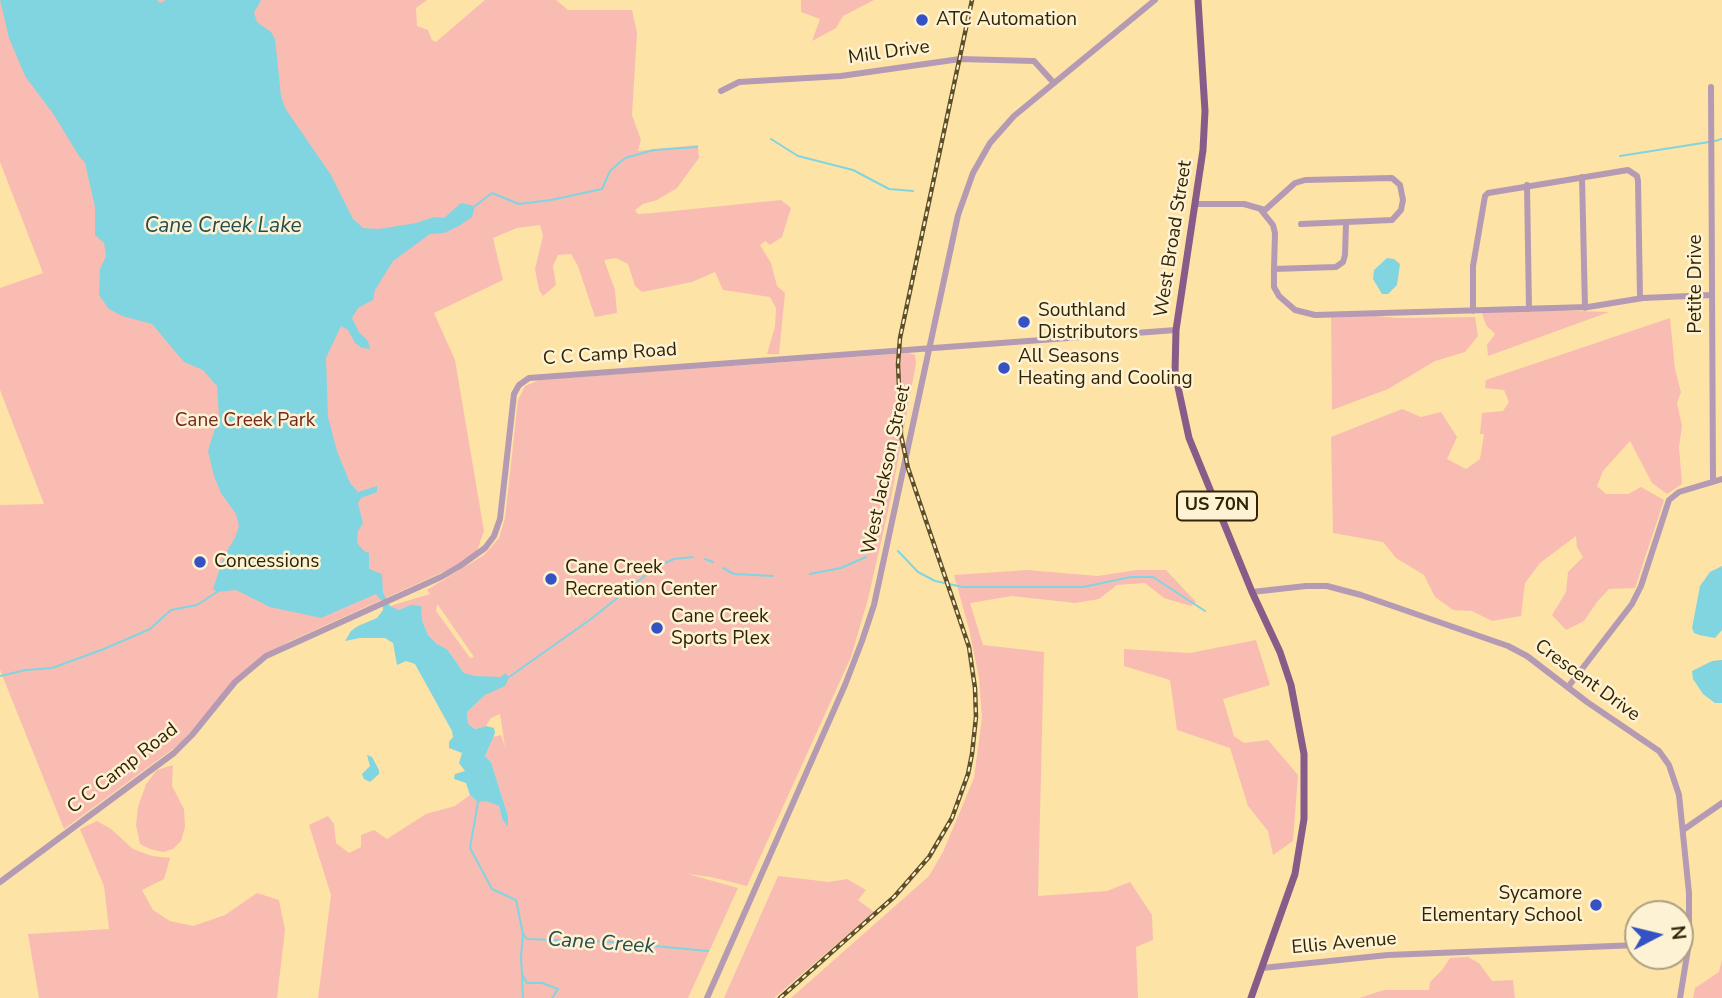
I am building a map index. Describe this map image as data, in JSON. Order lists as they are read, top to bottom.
{
  "streets": {
    "main road": ["West Broad Street", "US 70N"],
    "street": [
      "Mill Drive",
      "Petite Drive",
      "C C Camp Road",
      "West Jackson Street",
      "Crescent Drive",
      "Ellis Avenue"
    ]
  },
  "crossings": [
    ["Mill Drive", "West Jackson Street"],
    ["West Broad Street", "C C Camp Road"],
    ["West Broad Street", "Crescent Drive"],
    ["West Broad Street", "Ellis Avenue"],
    ["C C Camp Road", "West Jackson Street"]
  ],
  "water": ["Cane Creek Lake", "Cane Creek"],
  "parks": ["Cane Creek Park"],
  "places": [
    "ATC Automation",
    "Southland Distributors",
    "All Seasons Heating and Cooling",
    "Concessions",
    "Cane Creek Recreation Center",
    "Cane Creek Sports Plex",
    "Sycamore Elementary School"
  ],
  "north": "right"
}
